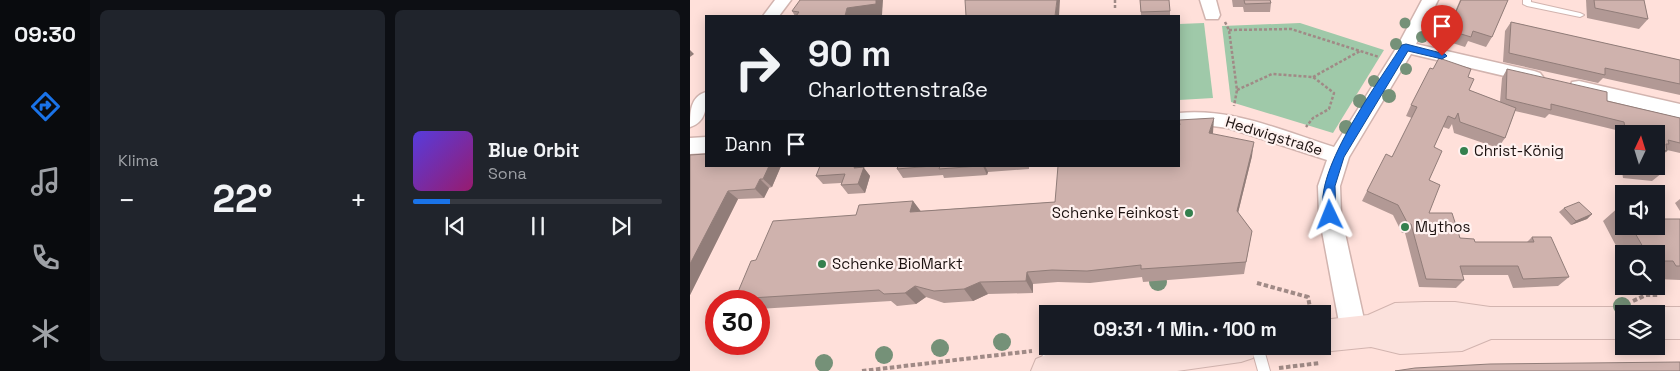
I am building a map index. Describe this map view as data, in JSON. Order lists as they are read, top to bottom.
{
  "streets": {
    "street": ["Hedwigstraße"]
  },
  "places": [
    "Christ-König",
    "Schenke Feinkost",
    "Mythos",
    "Schenke BioMarkt"
  ],
  "north": "top",
  "page": {
    "tabs": "09:30",
    "tile": "Klima",
    "turn": ["90 m", "Charlottenstraße"],
    "then": "Dann",
    "song": ["Blue Orbit", "Sona"],
    "heat": ["−", "22°", "+"],
    "limit": "30",
    "trip": "09:31 · 1 Min. · 100 m"
  }
}
